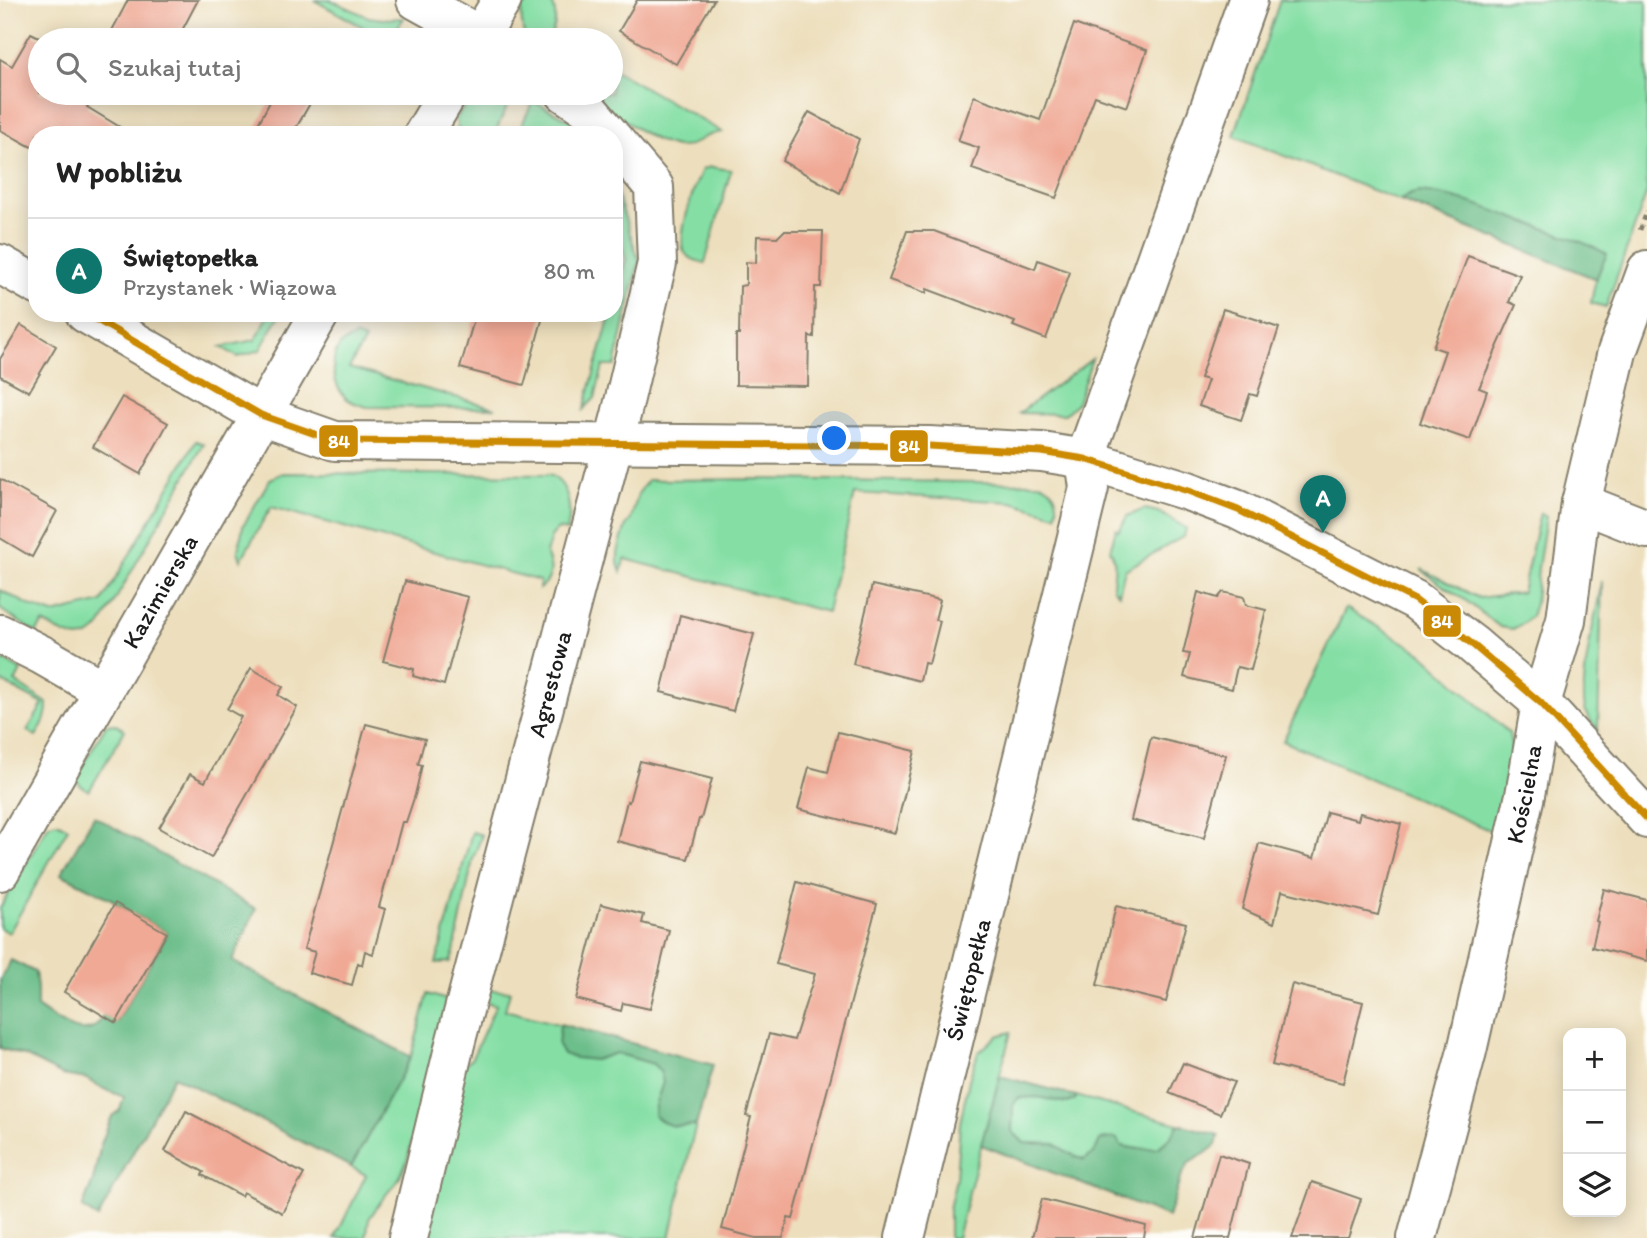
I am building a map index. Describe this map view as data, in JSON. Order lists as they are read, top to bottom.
{
  "streets": {
    "street": [
      "Kazimierska",
      "Agrestowa",
      "Kościelna",
      "Świętopełka"
    ]
  },
  "lines": ["transit line 84"],
  "page": {
    "search": "Szukaj tutaj",
    "heading": "W pobliżu",
    "list": [
      {
        "mark": "A",
        "name": "Świętopełka",
        "note": "Przystanek · Wiązowa",
        "value": "80 m"
      }
    ],
    "pins": "A",
    "map_buttons": ["+", "−"]
  }
}
